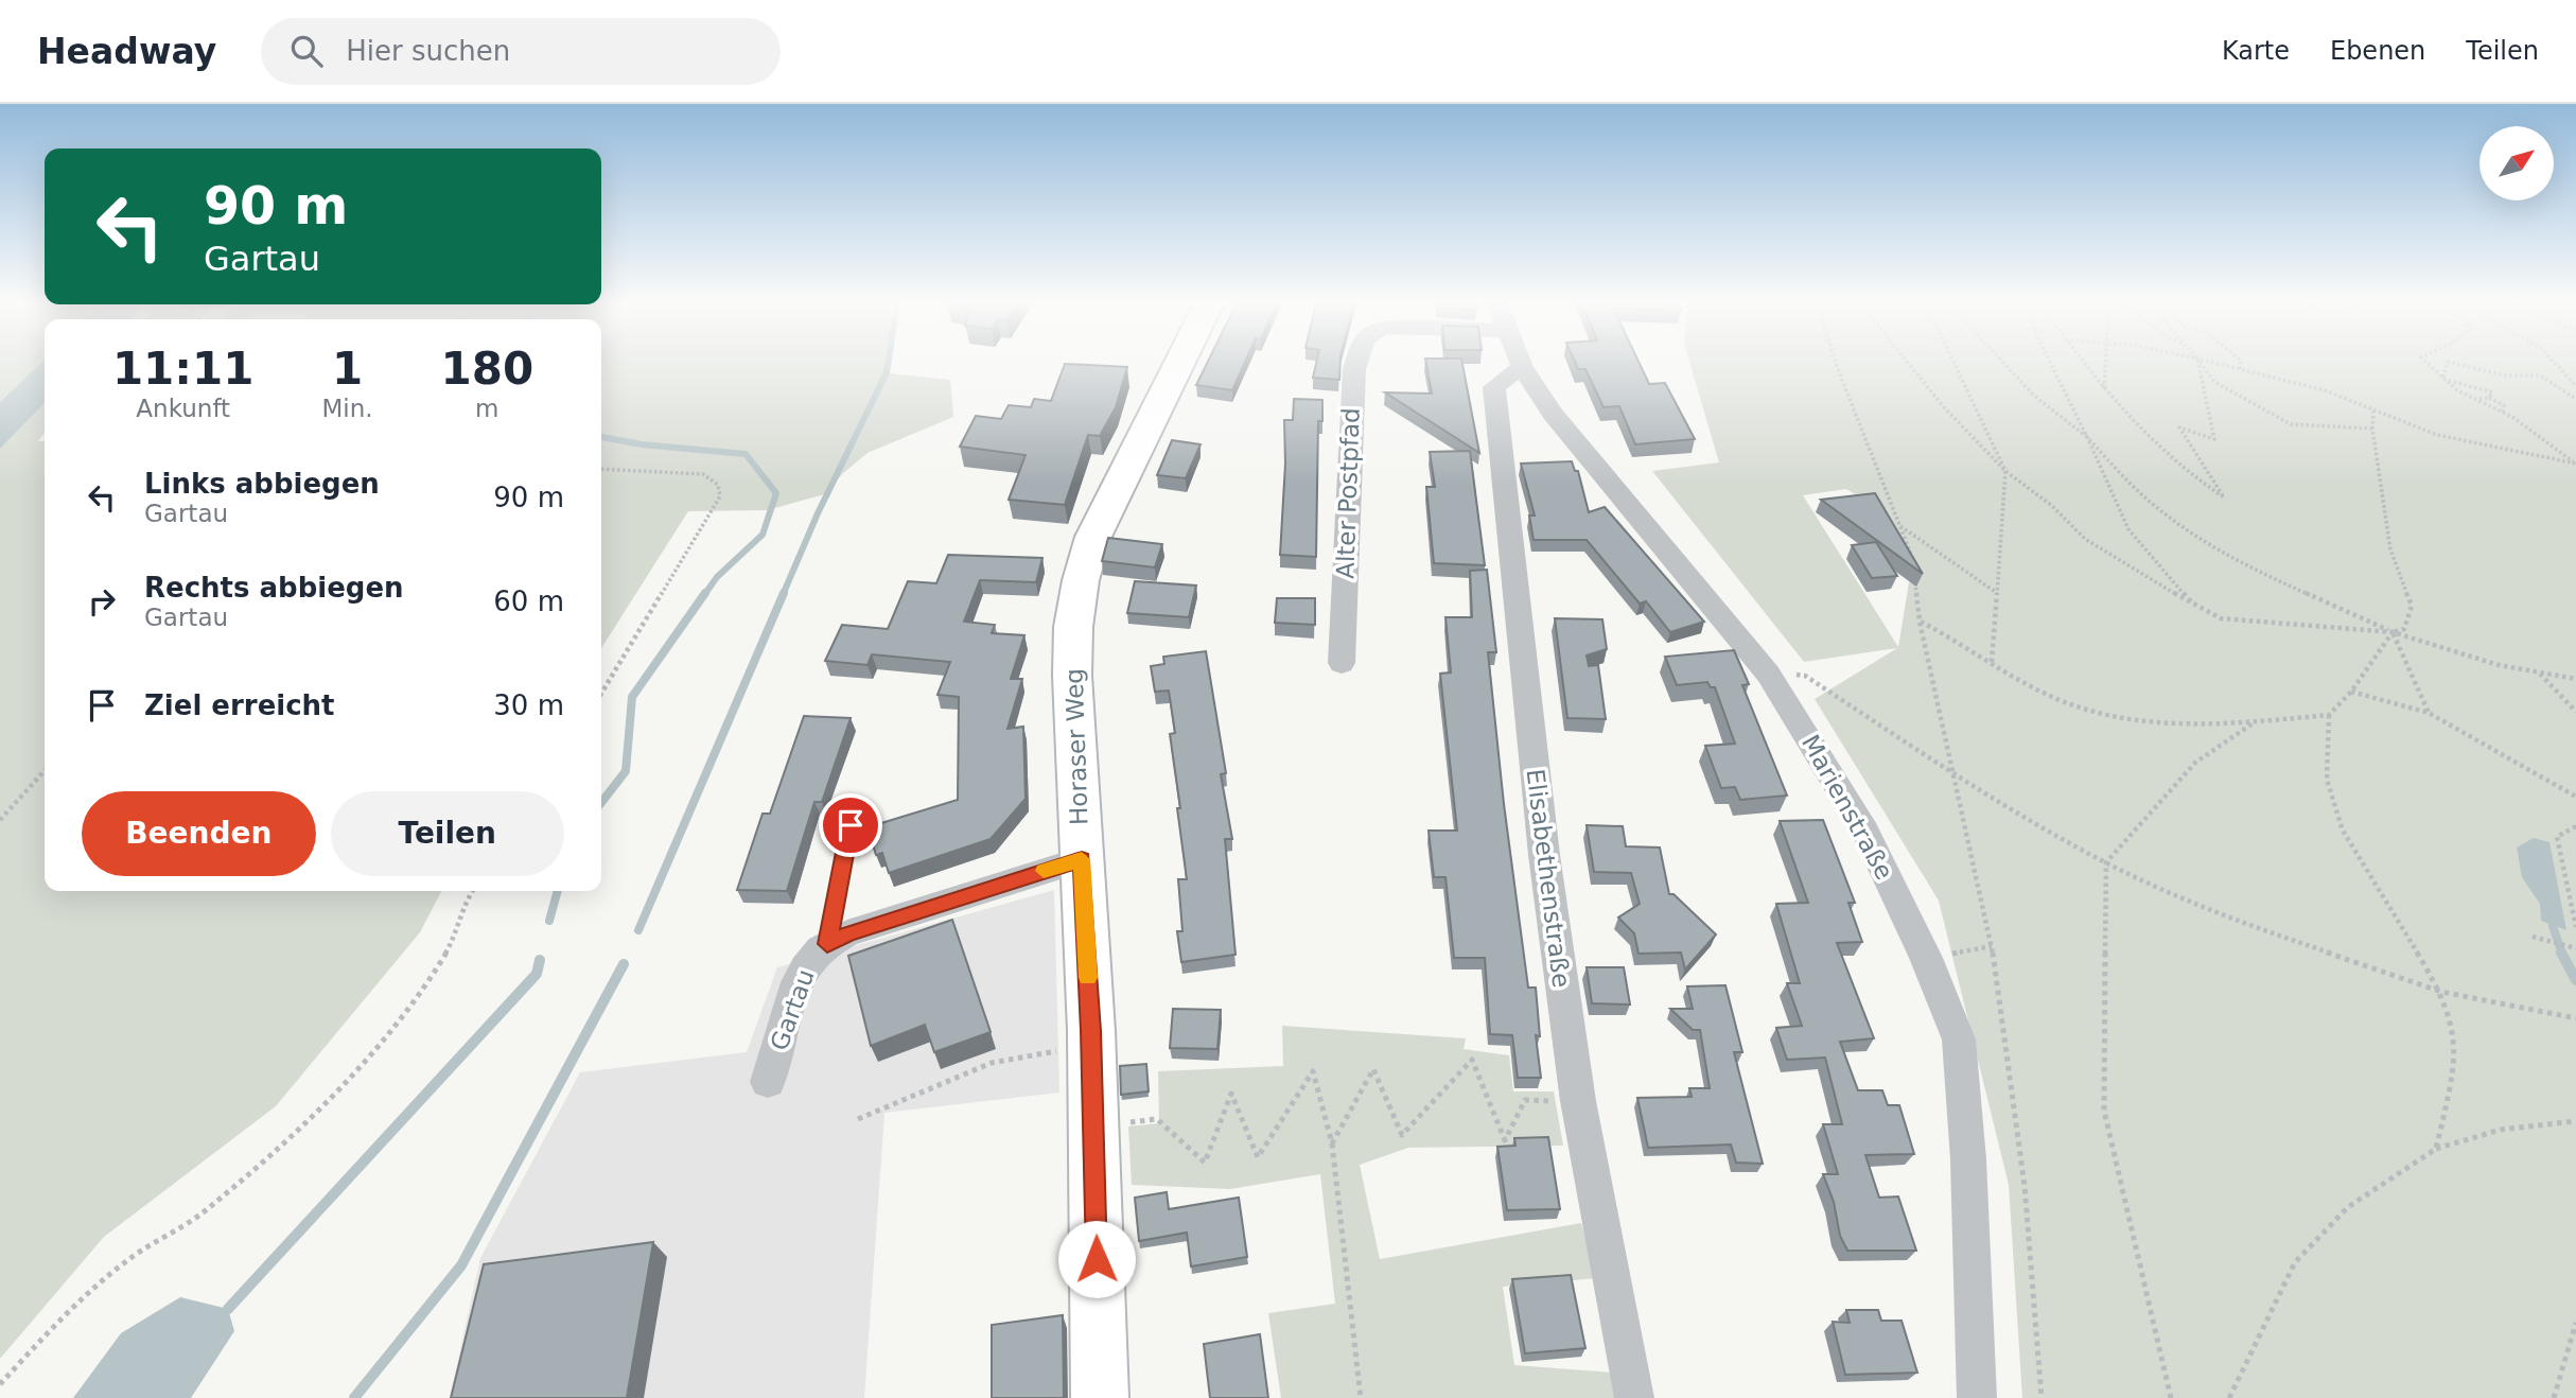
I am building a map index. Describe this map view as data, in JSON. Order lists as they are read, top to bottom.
{
  "streets": {
    "main road": ["Horaser Weg"],
    "street": [
      "Alter Postpfad",
      "Marienstraße",
      "Elisabethenstraße",
      "Gartau"
    ]
  },
  "crossings": [
    ["Horaser Weg", "Gartau"],
    ["Marienstraße", "Elisabethenstraße"]
  ],
  "north": "top right",
  "page": {
    "header": "Headway",
    "search": "Hier suchen",
    "nav": ["Karte", "Ebenen", "Teilen"],
    "turn": ["90 m", "Gartau"],
    "eta": [
      "11:11",
      "Ankunft",
      "1",
      "Min.",
      "180",
      "m"
    ],
    "list": [
      {
        "name": "Links abbiegen",
        "note": "Gartau",
        "value": "90 m"
      },
      {
        "name": "Rechts abbiegen",
        "note": "Gartau",
        "value": "60 m"
      },
      {
        "name": "Ziel erreicht",
        "value": "30 m"
      }
    ],
    "buttons": ["Beenden", "Teilen"]
  }
}
